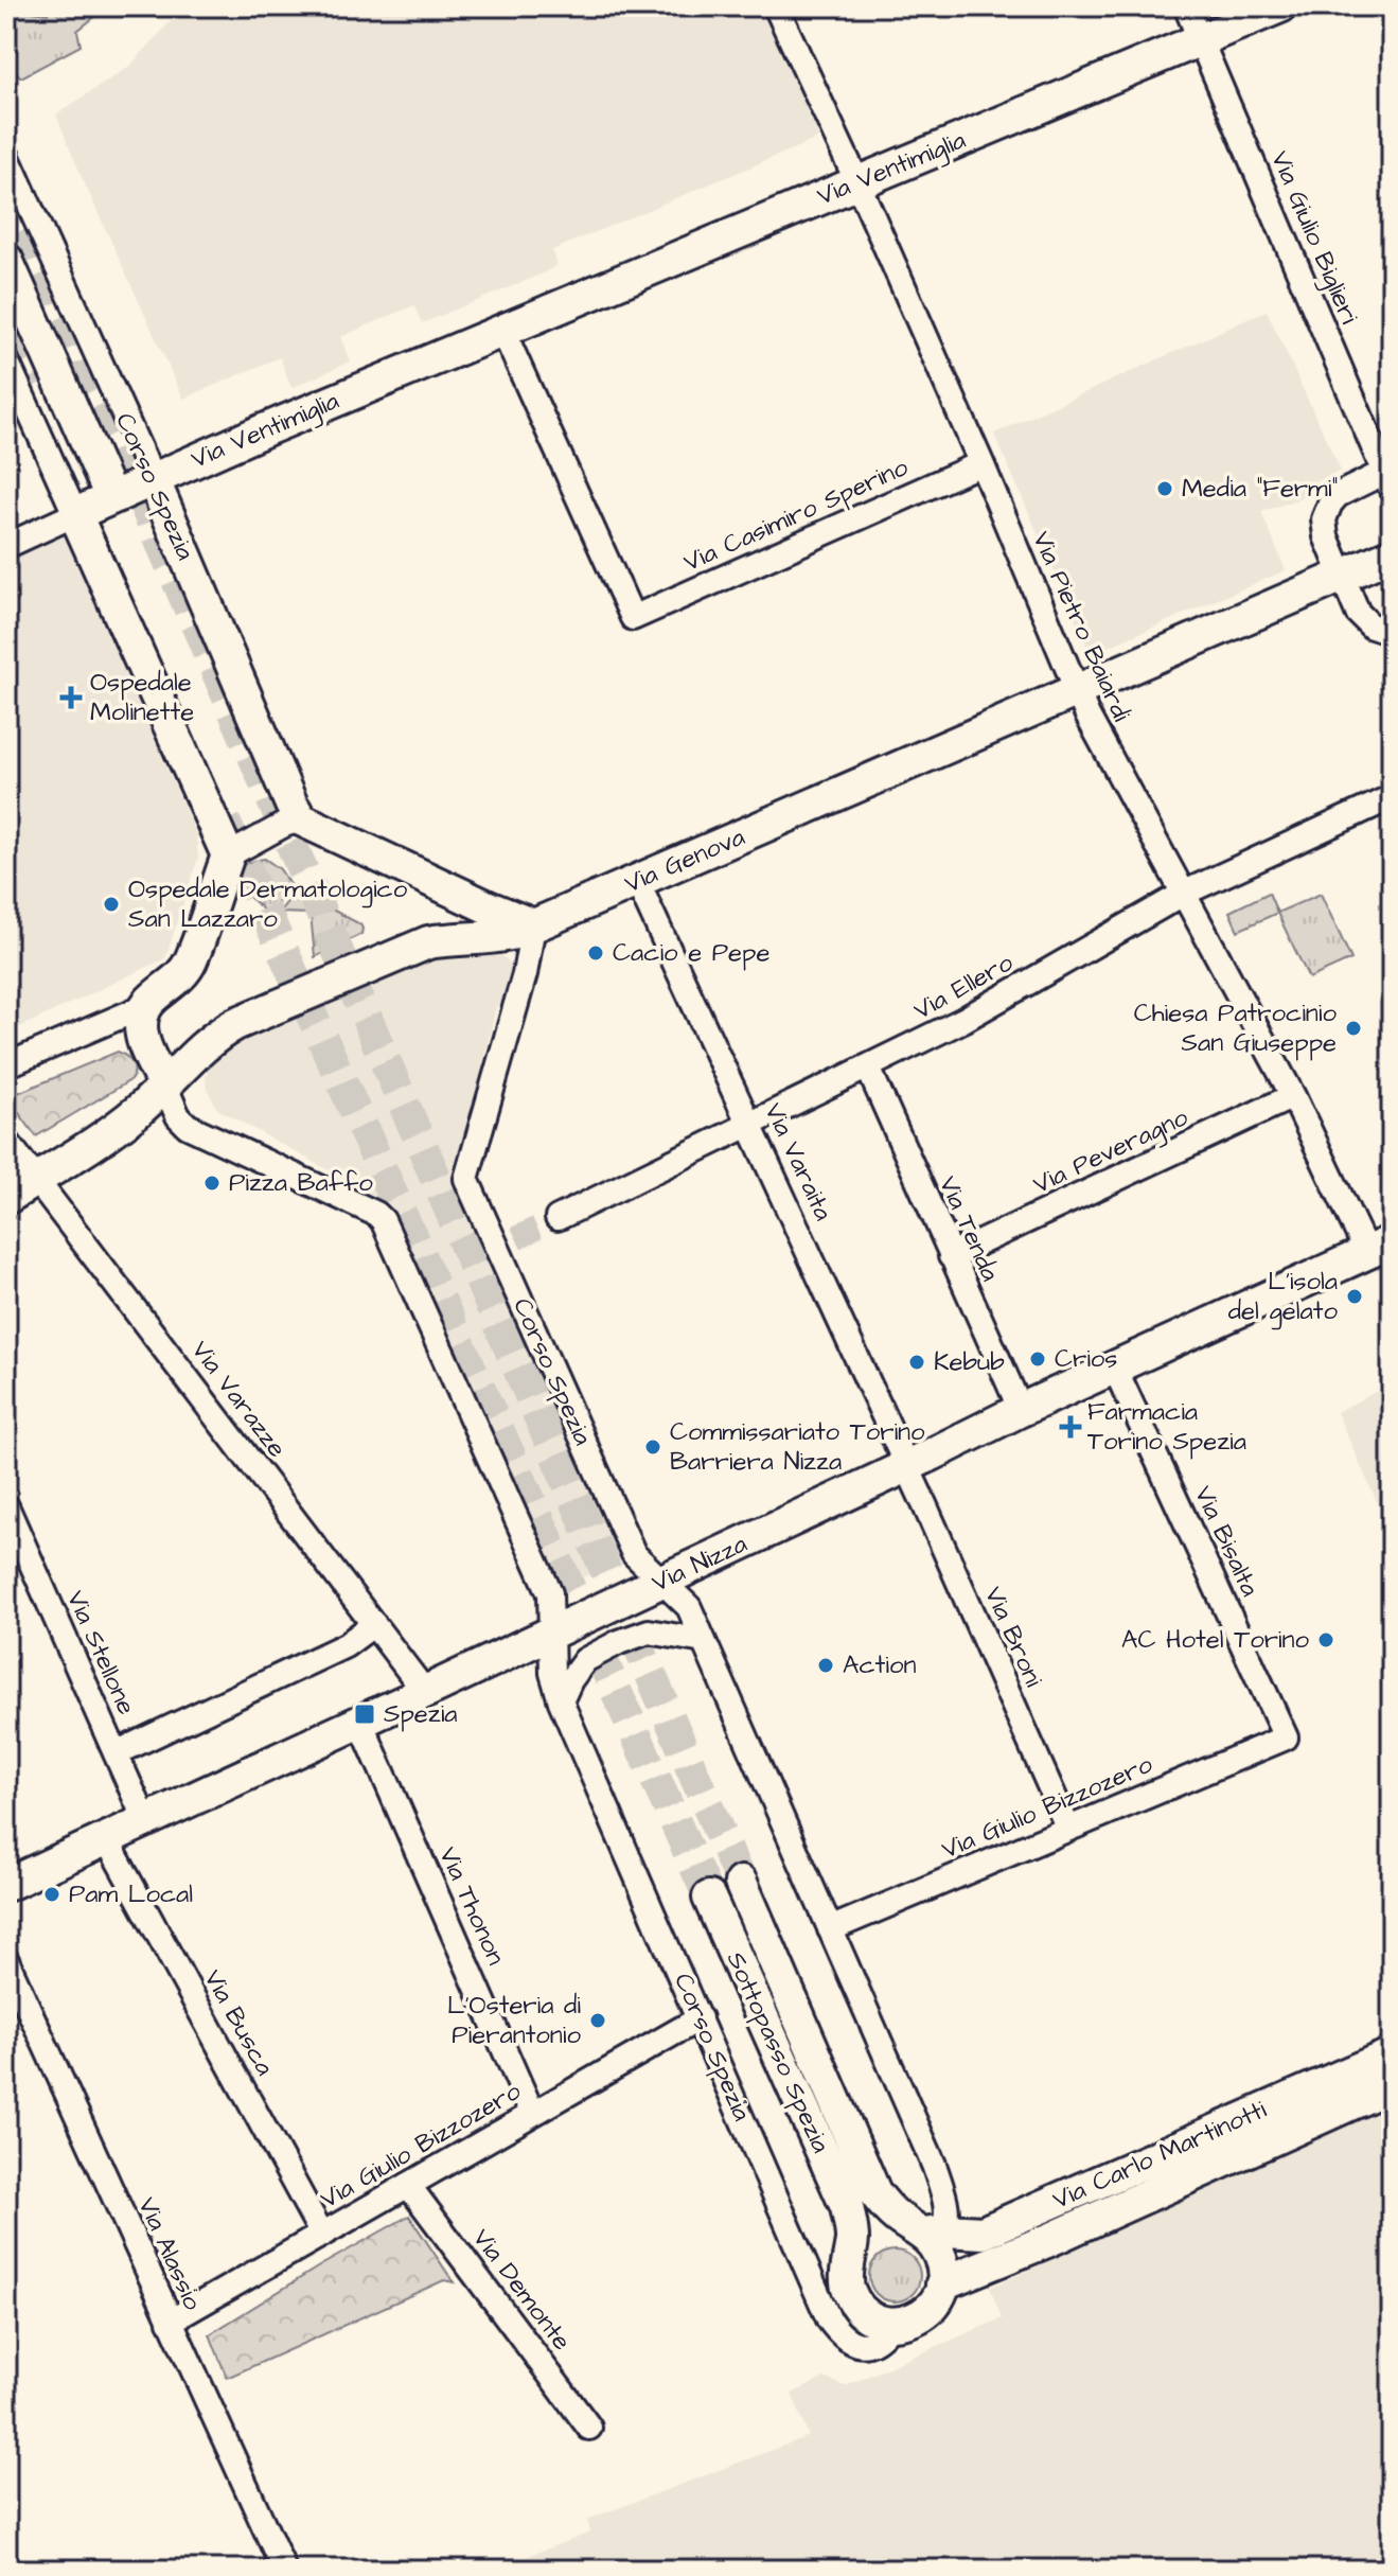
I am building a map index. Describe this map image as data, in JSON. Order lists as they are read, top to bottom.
{
  "streets": {
    "street": [
      "Via Ventimiglia",
      "Via Giulio Biglieri",
      "Corso Spezia",
      "Via Casimiro Sperino",
      "Via Pietro Baiardi",
      "Via Genova",
      "Via Ellero",
      "Via Peveragno",
      "Via Varaita",
      "Via Tenda",
      "Via Varazze",
      "Via Bisalta",
      "Via Nizza",
      "Via Broni",
      "Via Stellone",
      "Via Giulio Bizzozero",
      "Via Thonon",
      "Via Busca",
      "Sottopasso Spezia",
      "Via Carlo Martinotti",
      "Via Alassio",
      "Via Demonte"
    ]
  },
  "crossings": [
    ["Via Ventimiglia", "Via Giulio Biglieri"],
    ["Via Ventimiglia", "Corso Spezia"],
    ["Via Ventimiglia", "Via Casimiro Sperino"],
    ["Via Ventimiglia", "Via Pietro Baiardi"],
    ["Corso Spezia", "Via Genova"],
    ["Corso Spezia", "Via Nizza"],
    ["Corso Spezia", "Via Giulio Bizzozero"],
    ["Corso Spezia", "Sottopasso Spezia"],
    ["Corso Spezia", "Via Carlo Martinotti"],
    ["Via Casimiro Sperino", "Via Pietro Baiardi"],
    ["Via Pietro Baiardi", "Via Genova"],
    ["Via Pietro Baiardi", "Via Ellero"],
    ["Via Pietro Baiardi", "Via Peveragno"],
    ["Via Pietro Baiardi", "Via Nizza"],
    ["Via Genova", "Via Varaita"],
    ["Via Genova", "Via Varazze"],
    ["Via Ellero", "Via Varaita"],
    ["Via Ellero", "Via Tenda"],
    ["Via Peveragno", "Via Tenda"],
    ["Via Varaita", "Via Nizza"],
    ["Via Varaita", "Via Broni"],
    ["Via Tenda", "Via Nizza"],
    ["Via Varazze", "Via Nizza"],
    ["Via Bisalta", "Via Nizza"],
    ["Via Bisalta", "Via Giulio Bizzozero"],
    ["Via Nizza", "Via Broni"],
    ["Via Nizza", "Via Stellone"],
    ["Via Nizza", "Via Thonon"],
    ["Via Nizza", "Via Busca"],
    ["Via Broni", "Via Giulio Bizzozero"],
    ["Via Giulio Bizzozero", "Via Thonon"],
    ["Via Giulio Bizzozero", "Via Busca"],
    ["Via Giulio Bizzozero", "Via Alassio"],
    ["Via Giulio Bizzozero", "Via Demonte"],
    ["Sottopasso Spezia", "Via Carlo Martinotti"]
  ],
  "places": {
    "other": [
      "Media \"Fermi\"",
      "Ospedale Dermatologico San Lazzaro",
      "Cacio e Pepe",
      "Chiesa Patrocinio San Giuseppe",
      "Pizza Baffo",
      "L'isola del gelato",
      "Crios",
      "Kebub",
      "Commissariato Torino Barriera Nizza",
      "AC Hotel Torino",
      "Action",
      "Pam Local",
      "L'Osteria di Pierantonio"
    ],
    "health": ["Ospedale Molinette", "Farmacia Torino Spezia"],
    "transit": ["Spezia"]
  }
}
